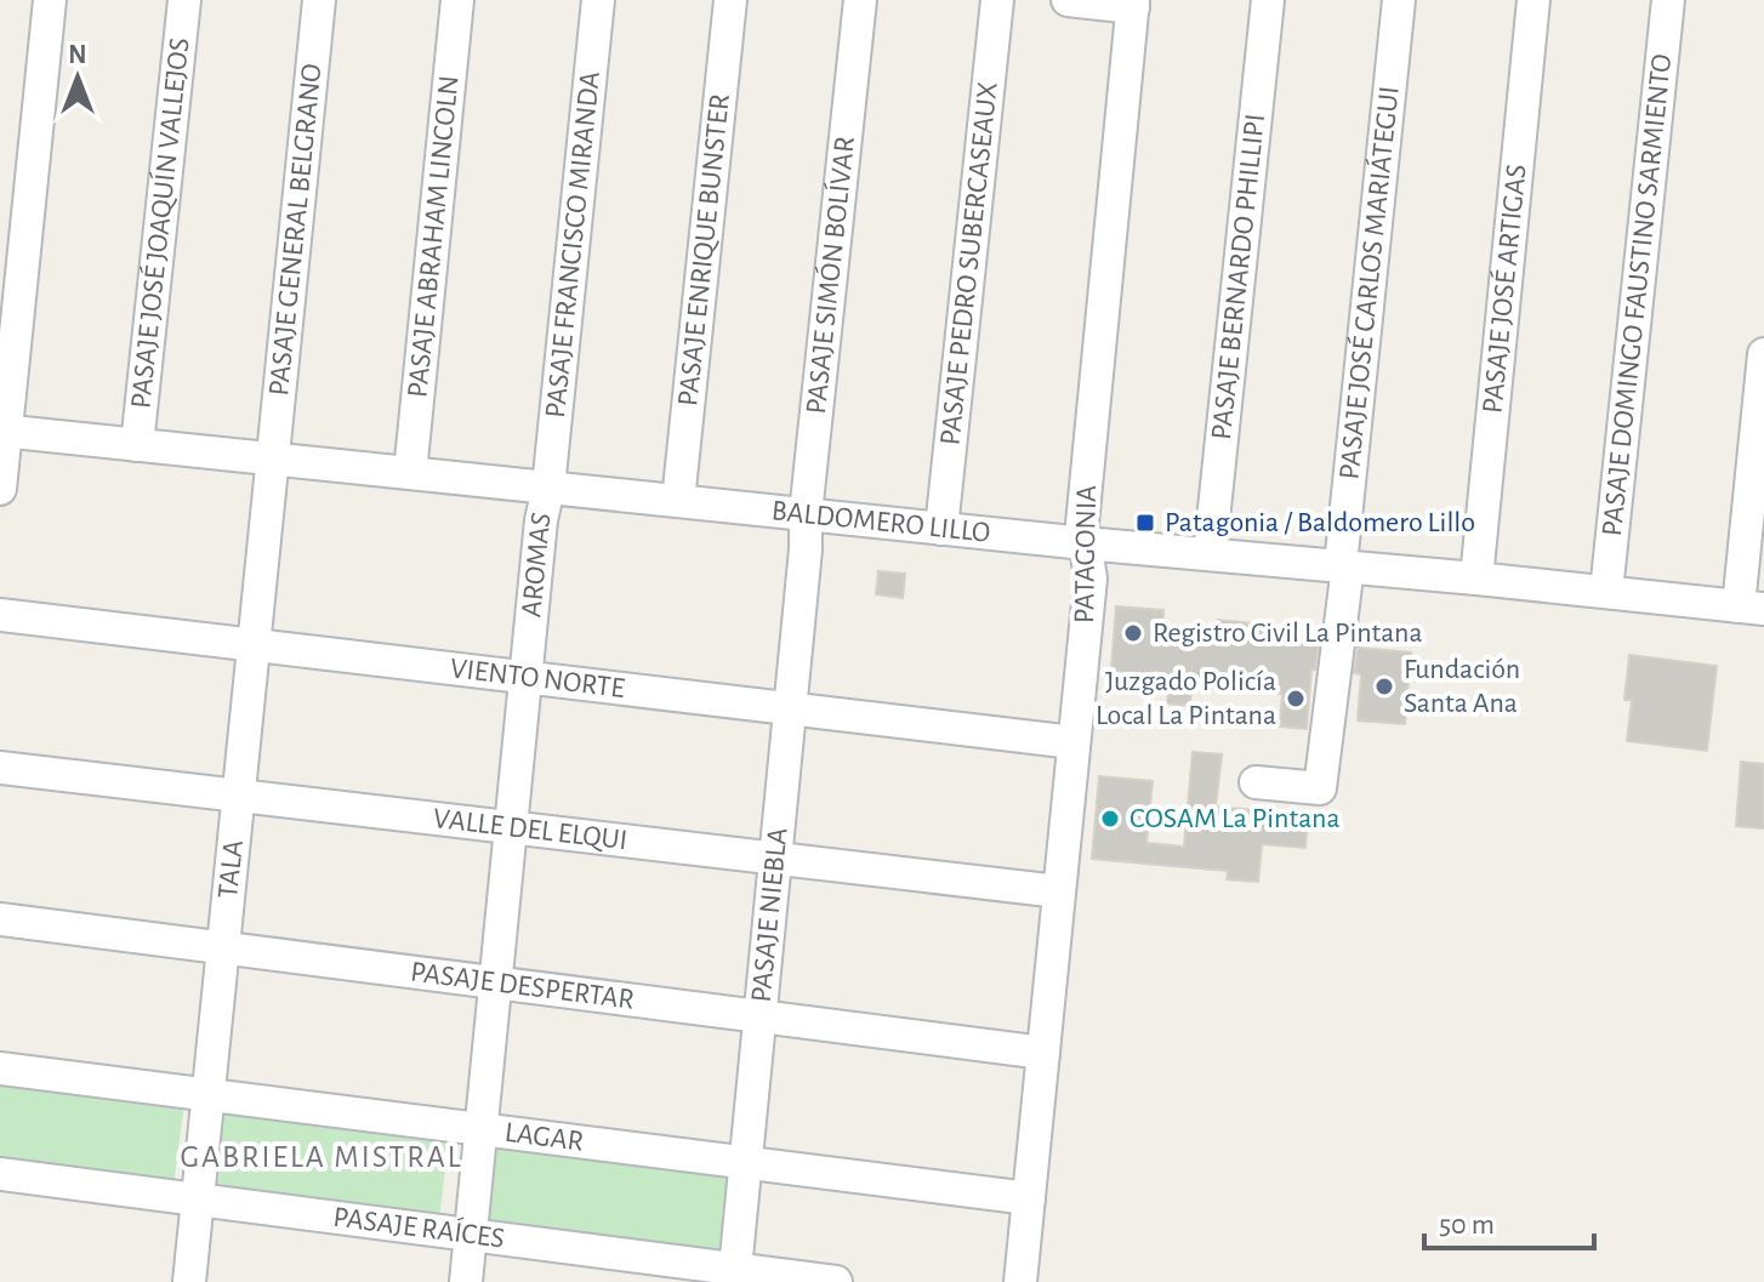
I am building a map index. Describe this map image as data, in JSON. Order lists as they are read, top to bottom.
{
  "streets": {
    "street": [
      "PASAJE JOSÉ JOAQUÍN VALLEJOS",
      "PASAJE GENERAL BELGRANO",
      "PASAJE ABRAHAM LINCOLN",
      "PASAJE FRANCISCO MIRANDA",
      "PASAJE ENRIQUE BUNSTER",
      "PASAJE PEDRO SUBERCASEAUX",
      "PASAJE SIMÓN BOLÍVAR",
      "PASAJE BERNARDO PHILLIPI",
      "PASAJE JOSÉ CARLOS MARIÁTEGUI",
      "PASAJE JOSÉ ARTIGAS",
      "PASAJE DOMINGO FAUSTINO SARMIENTO",
      "BALDOMERO LILLO",
      "PATAGONIA",
      "AROMAS",
      "VIENTO NORTE",
      "VALLE DEL ELQUI",
      "TALA",
      "PASAJE NIEBLA",
      "PASAJE DESPERTAR",
      "LAGAR",
      "PASAJE RAÍCES"
    ]
  },
  "crossings": [
    ["PASAJE JOSÉ JOAQUÍN VALLEJOS", "BALDOMERO LILLO"],
    ["PASAJE GENERAL BELGRANO", "BALDOMERO LILLO"],
    ["PASAJE GENERAL BELGRANO", "TALA"],
    ["PASAJE ABRAHAM LINCOLN", "BALDOMERO LILLO"],
    ["PASAJE FRANCISCO MIRANDA", "BALDOMERO LILLO"],
    ["PASAJE FRANCISCO MIRANDA", "AROMAS"],
    ["PASAJE ENRIQUE BUNSTER", "BALDOMERO LILLO"],
    ["PASAJE PEDRO SUBERCASEAUX", "BALDOMERO LILLO"],
    ["PASAJE SIMÓN BOLÍVAR", "BALDOMERO LILLO"],
    ["PASAJE SIMÓN BOLÍVAR", "PASAJE NIEBLA"],
    ["PASAJE BERNARDO PHILLIPI", "BALDOMERO LILLO"],
    ["PASAJE JOSÉ CARLOS MARIÁTEGUI", "BALDOMERO LILLO"],
    ["PASAJE JOSÉ ARTIGAS", "BALDOMERO LILLO"],
    ["PASAJE DOMINGO FAUSTINO SARMIENTO", "BALDOMERO LILLO"],
    ["BALDOMERO LILLO", "PATAGONIA"],
    ["BALDOMERO LILLO", "AROMAS"],
    ["BALDOMERO LILLO", "TALA"],
    ["PATAGONIA", "VIENTO NORTE"],
    ["PATAGONIA", "VALLE DEL ELQUI"],
    ["PATAGONIA", "PASAJE DESPERTAR"],
    ["PATAGONIA", "LAGAR"],
    ["AROMAS", "VIENTO NORTE"],
    ["AROMAS", "VALLE DEL ELQUI"],
    ["AROMAS", "PASAJE DESPERTAR"],
    ["AROMAS", "LAGAR"],
    ["AROMAS", "PASAJE RAÍCES"],
    ["VIENTO NORTE", "TALA"],
    ["VIENTO NORTE", "PASAJE NIEBLA"],
    ["VALLE DEL ELQUI", "TALA"],
    ["VALLE DEL ELQUI", "PASAJE NIEBLA"],
    ["TALA", "PASAJE DESPERTAR"],
    ["TALA", "LAGAR"],
    ["TALA", "PASAJE RAÍCES"],
    ["PASAJE NIEBLA", "PASAJE DESPERTAR"],
    ["PASAJE NIEBLA", "LAGAR"],
    ["PASAJE NIEBLA", "PASAJE RAÍCES"]
  ],
  "districts": ["GABRIELA MISTRAL"],
  "places": {
    "transit": ["Patagonia / Baldomero Lillo"],
    "other": [
      "Registro Civil La Pintana",
      "Fundación Santa Ana",
      "Juzgado Policía Local La Pintana",
      "COSAM La Pintana"
    ]
  },
  "scale_bar": "50 m",
  "north": "top"
}
